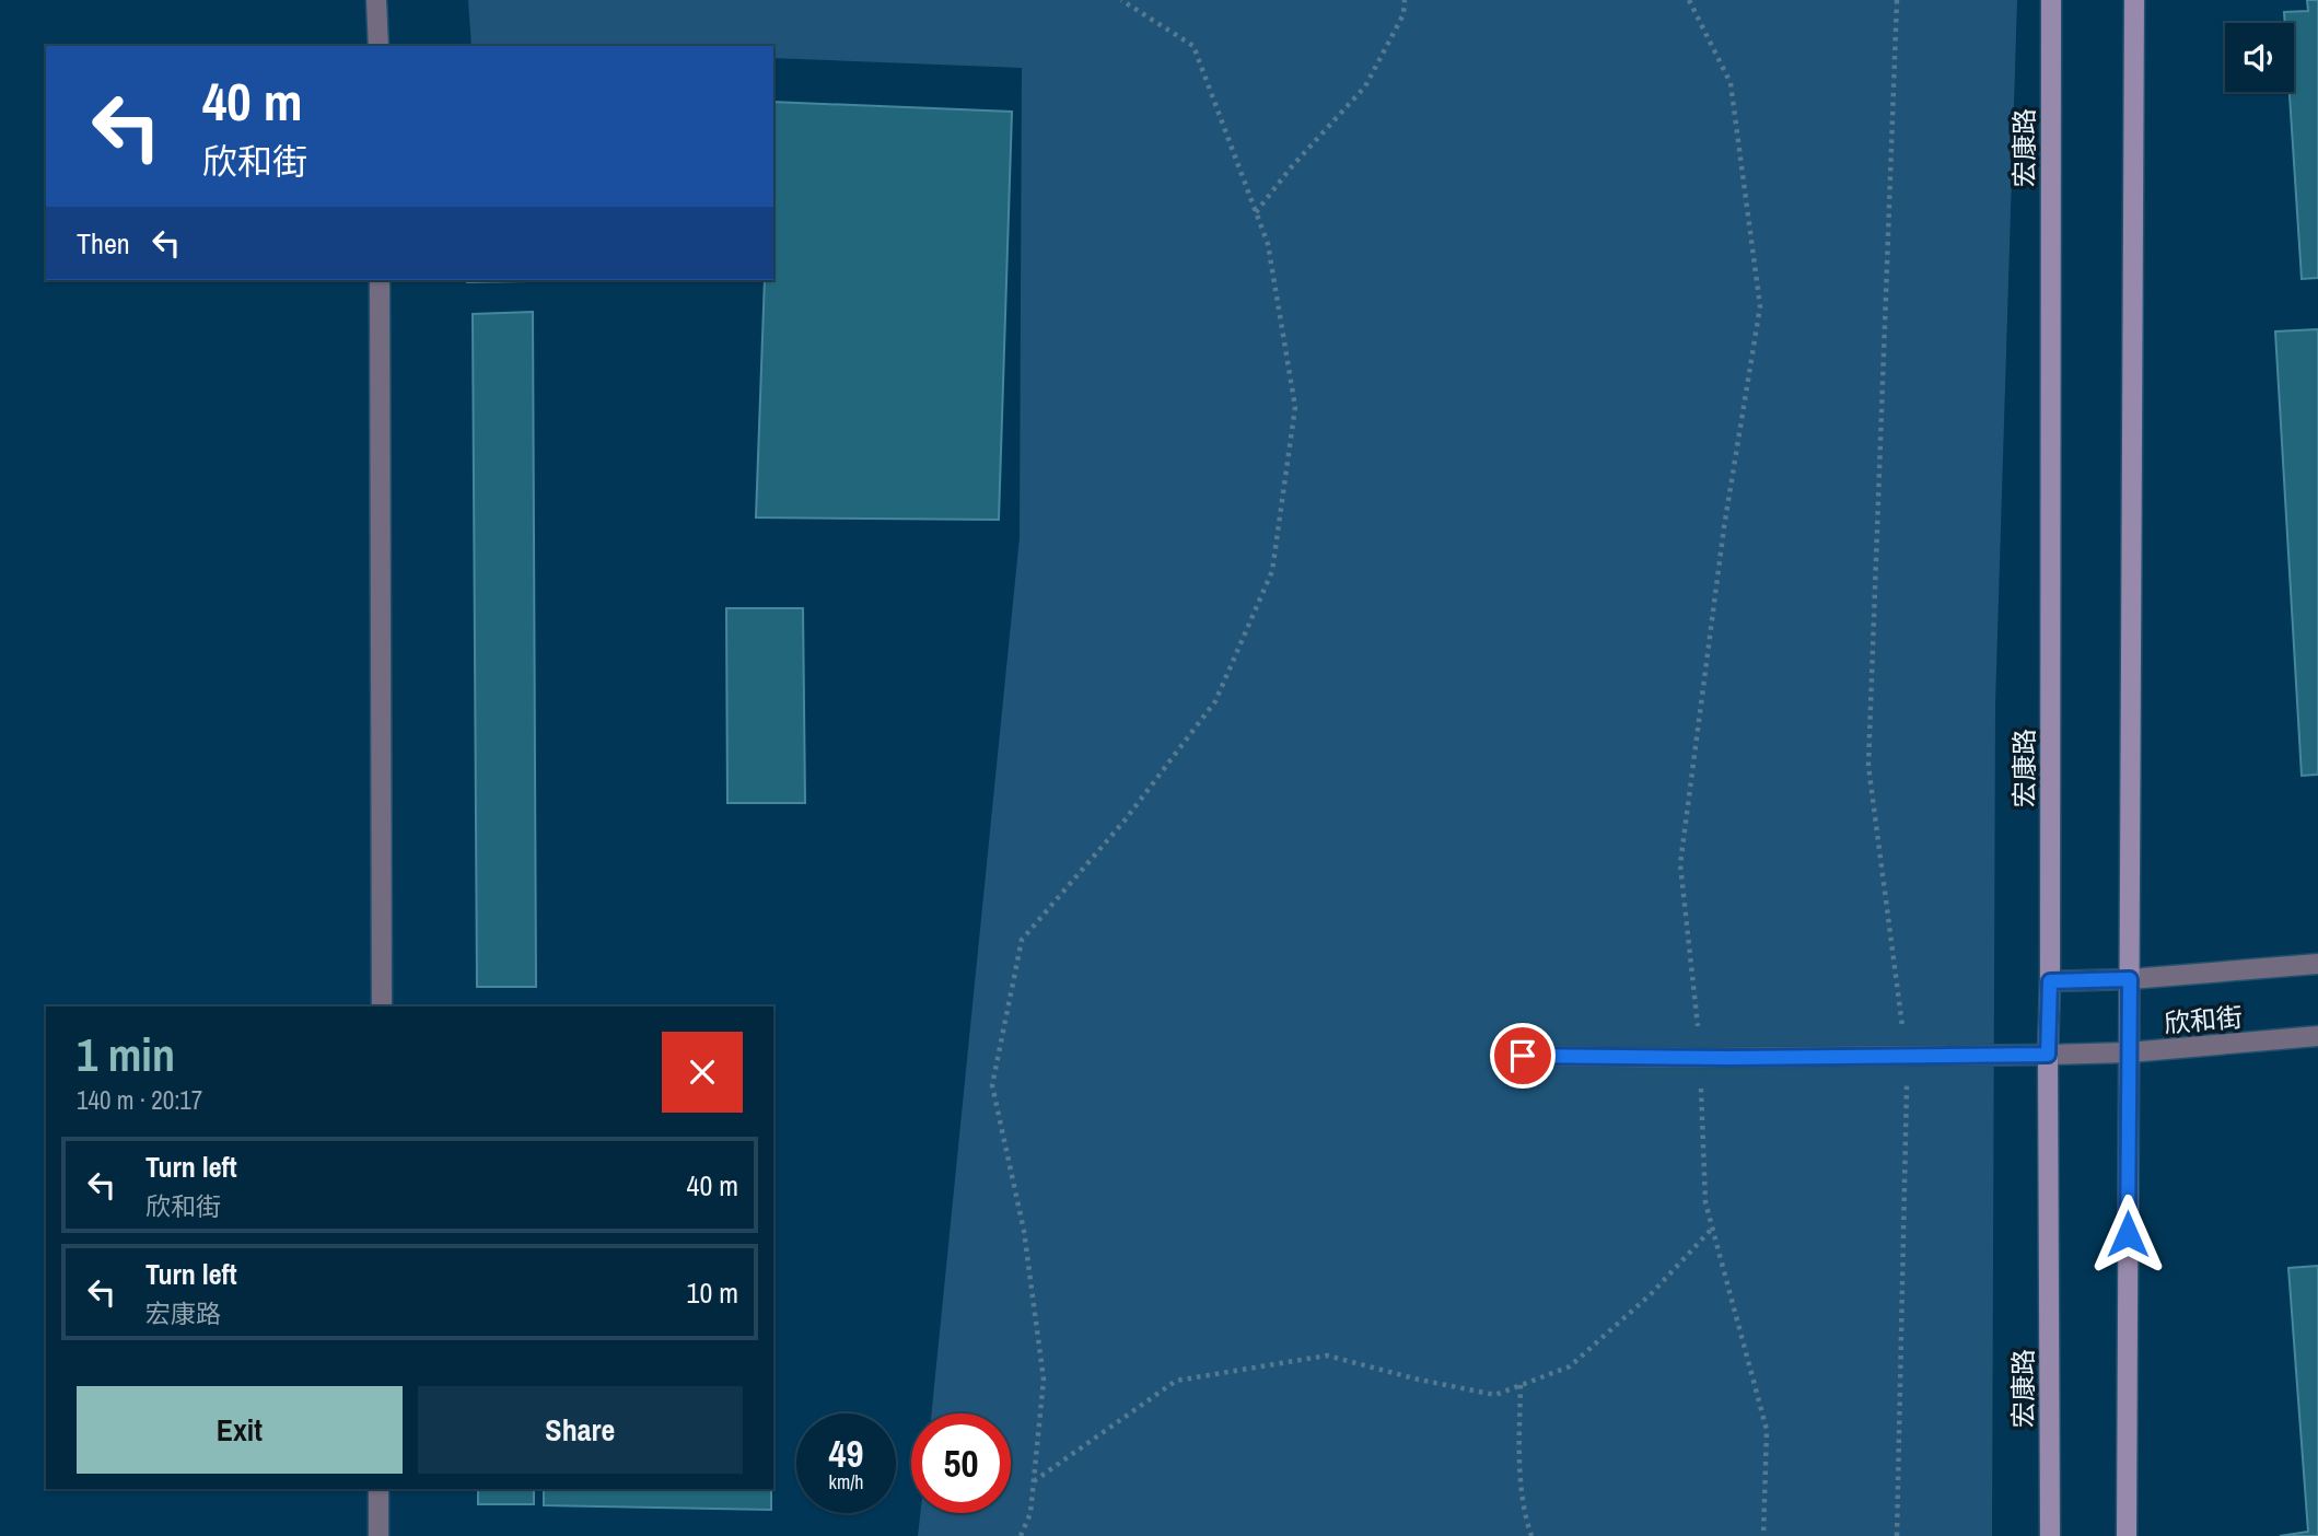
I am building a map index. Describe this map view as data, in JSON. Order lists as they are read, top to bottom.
{
  "streets": {
    "main road": ["宏康路"],
    "street": ["欣和街"]
  },
  "crossings": [
    ["宏康路", "欣和街"]
  ],
  "page": {
    "turn": ["40 m", "欣和街"],
    "then": "Then",
    "heading": ["1 min", "140 m · 20:17"],
    "list": [
      {
        "name": "Turn left",
        "note": "欣和街",
        "value": "40 m"
      },
      {
        "name": "Turn left",
        "note": "宏康路",
        "value": "10 m"
      }
    ],
    "buttons": ["Exit", "Share"],
    "speed": "49 km/h",
    "limit": "50"
  }
}
